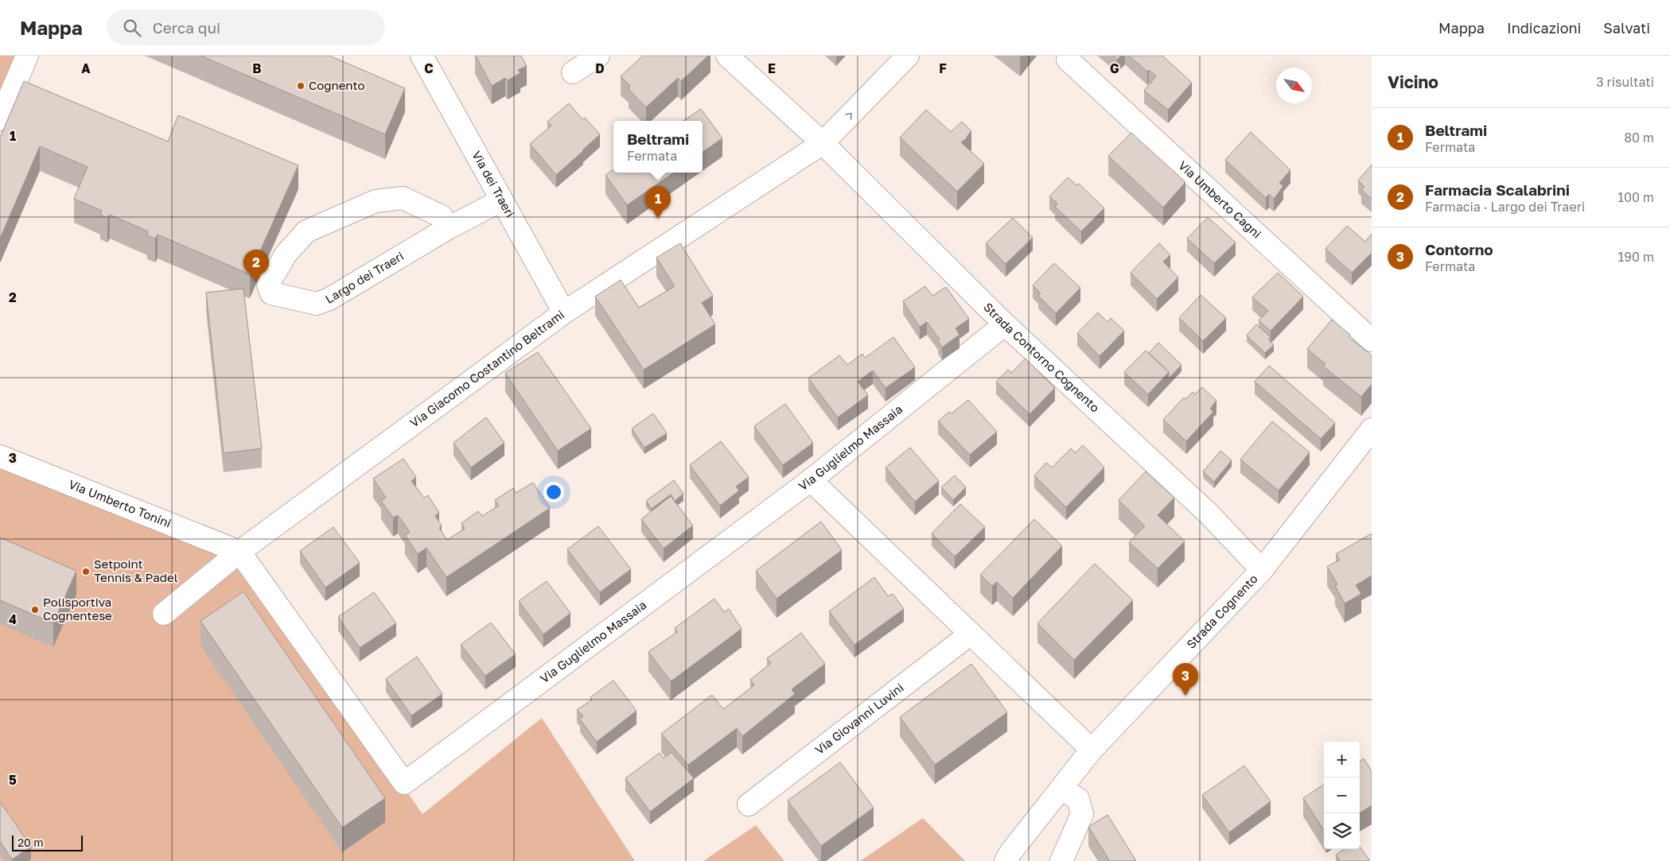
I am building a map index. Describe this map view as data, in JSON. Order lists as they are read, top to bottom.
{
  "streets": {
    "street": [
      "Via dei Traeri",
      "Via Umberto Cagni",
      "Largo dei Traeri",
      "Strada Contorno Cognento",
      "Via Giacomo Costantino Beltrami",
      "Via Guglielmo Massaia",
      "Via Umberto Tonini",
      "Strada Cognento",
      "Via Giovanni Luvini"
    ]
  },
  "crossings": [
    ["Via dei Traeri", "Largo dei Traeri"],
    ["Via dei Traeri", "Via Giacomo Costantino Beltrami"],
    ["Strada Contorno Cognento", "Via Giacomo Costantino Beltrami"],
    ["Strada Contorno Cognento", "Via Guglielmo Massaia"],
    ["Strada Contorno Cognento", "Strada Cognento"],
    ["Via Giacomo Costantino Beltrami", "Via Guglielmo Massaia"],
    ["Via Giacomo Costantino Beltrami", "Via Umberto Tonini"],
    ["Via Guglielmo Massaia", "Via Umberto Tonini"]
  ],
  "places": ["Cognento", "Setpoint Tennis & Padel", "Polisportiva Cognentese"],
  "scale_bar": "20 m",
  "north": "bottom right",
  "page": {
    "header": "Mappa",
    "search": "Cerca qui",
    "nav": ["Mappa", "Indicazioni", "Salvati"],
    "heading": ["Vicino", "3 risultati"],
    "list": [
      {
        "mark": "1",
        "name": "Beltrami",
        "note": "Fermata",
        "value": "80 m"
      },
      {
        "mark": "2",
        "name": "Farmacia Scalabrini",
        "note": "Farmacia · Largo dei Traeri",
        "value": "100 m"
      },
      {
        "mark": "3",
        "name": "Contorno",
        "note": "Fermata",
        "value": "190 m"
      }
    ],
    "popup": ["Beltrami", "Fermata"],
    "pins": ["1", "2", "3"],
    "map_buttons": ["+", "−"],
    "scale": "20 m"
  },
  "grid": {
    "columns": [
      "A",
      "B",
      "C",
      "D",
      "E",
      "F",
      "G"
    ],
    "rows": [
      "1",
      "2",
      "3",
      "4",
      "5"
    ]
  }
}
